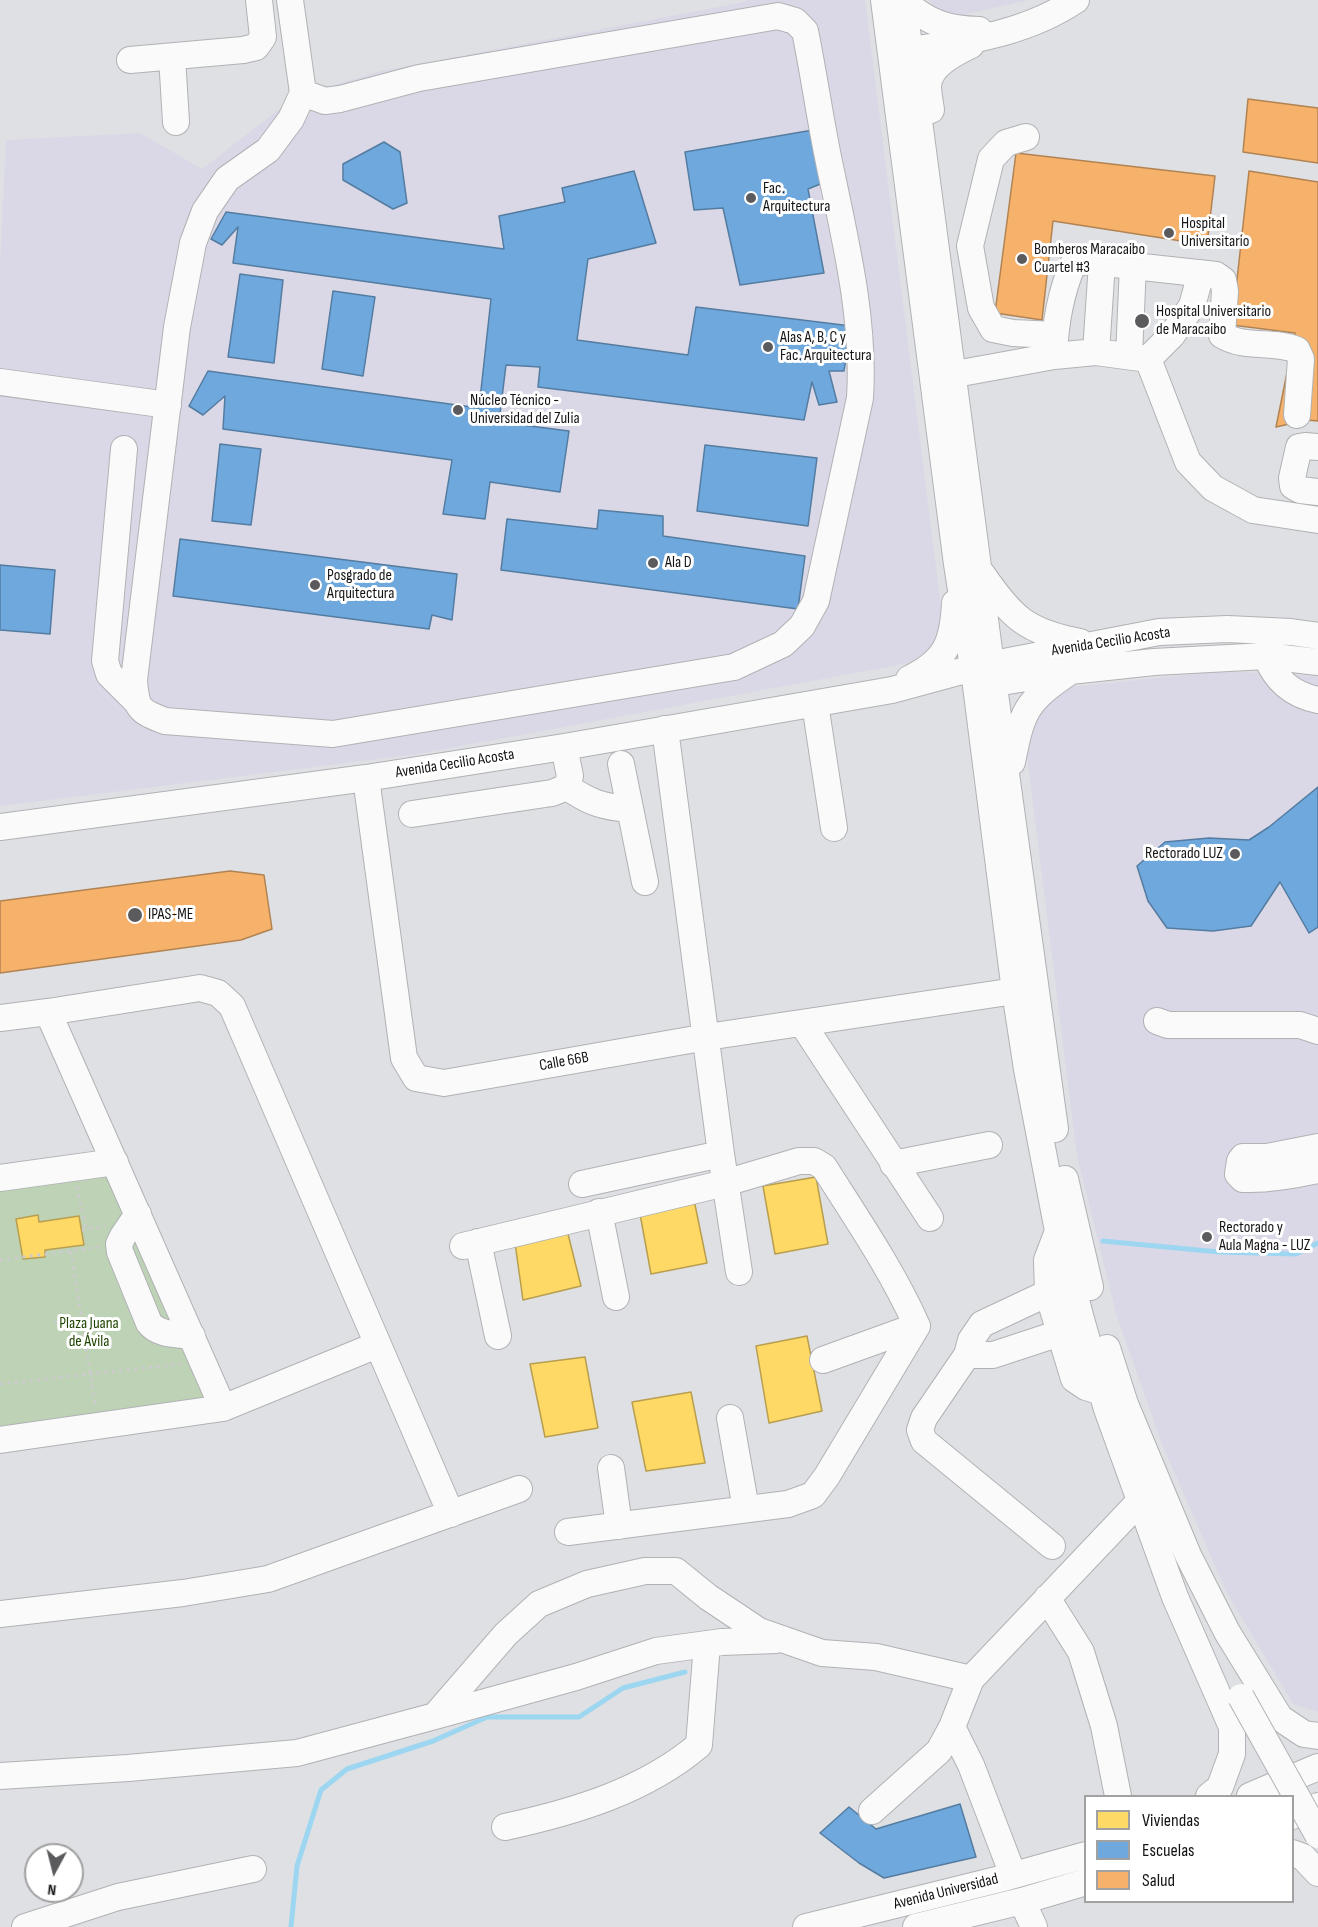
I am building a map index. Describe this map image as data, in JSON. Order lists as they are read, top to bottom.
{
  "streets": {
    "street": ["Avenida Cecilio Acosta", "Calle 66B", "Avenida Universidad"]
  },
  "crossings": [
    ["Avenida Cecilio Acosta", "Calle 66B"]
  ],
  "parks": ["Plaza Juana de Ávila"],
  "places": [
    "Fac. Arquitectura",
    "Hospital Universitario",
    "Bomberos Maracaibo Cuartel #3",
    "Hospital Universitario de Maracaibo",
    "Alas A, B, C y Fac. Arquitectura",
    "Núcleo Técnico - Universidad del Zulia",
    "Ala D",
    "Posgrado de Arquitectura",
    "Rectorado LUZ",
    "IPAS-ME",
    "Rectorado y Aula Magna - LUZ"
  ],
  "legend": ["Viviendas", "Escuelas", "Salud"],
  "north": "bottom"
}
